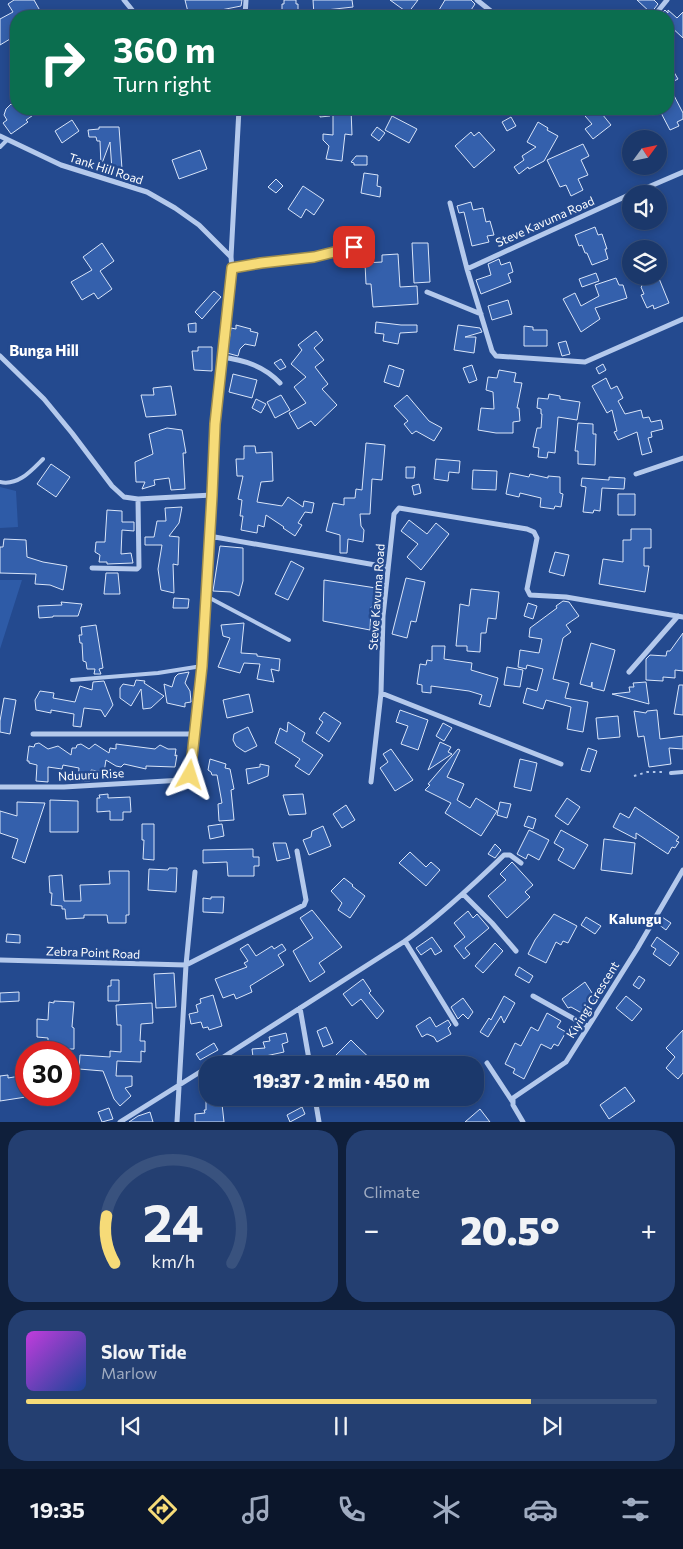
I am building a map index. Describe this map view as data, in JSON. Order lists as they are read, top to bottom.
{
  "streets": {
    "street": [
      "Tank Hill Road",
      "Steve Kavuma Road",
      "Nduuru Rise",
      "Zebra Point Road",
      "Kiyingi Crescent"
    ]
  },
  "districts": ["Bunga Hill", "Kalungu"],
  "north": "top right",
  "page": {
    "turn": ["360 m", "Turn right"],
    "limit": "30",
    "trip": "19:37 · 2 min · 450 m",
    "tile": "Climate",
    "heat": ["−", "20.5°", "+"],
    "song": ["Slow Tide", "Marlow"],
    "tabs": "19:35",
    "gauge": ["24", "km/h"]
  }
}
